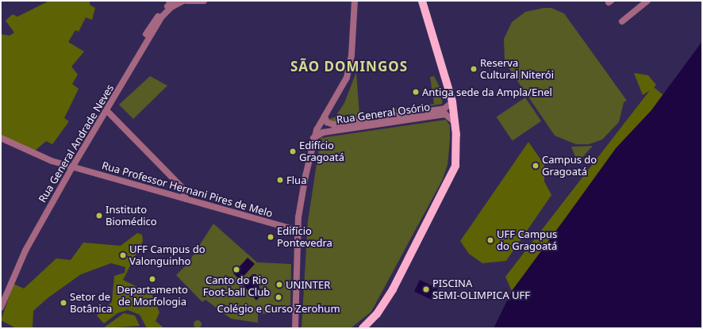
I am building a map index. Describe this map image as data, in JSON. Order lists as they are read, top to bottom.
{
  "streets": {
    "street": ["Rua General Osório", "Rua General Andrade Neves", "Rua Professor Hernani Pires de Melo"]
  },
  "crossings": [
    ["Rua General Andrade Neves", "Rua Professor Hernani Pires de Melo"]
  ],
  "districts": ["SÃO DOMINGOS"],
  "places": [
    "Reserva Cultural Niterói",
    "Antiga sede da Ampla/Enel",
    "Edifício Gragoatá",
    "Campus do Gragoatá",
    "Flua",
    "Instituto Biomédico",
    "Edifício Pontevedra",
    "UFF Campus do Gragoatá",
    "UFF Campus do Valonguinho",
    "Canto do Rio Foot-ball Club",
    "Departamento de Morfologia",
    "UNINTER",
    "PISCINA SEMI-OLIMPICA UFF",
    "Colégio e Curso Zerohum",
    "Setor de Botânica"
  ]
}
